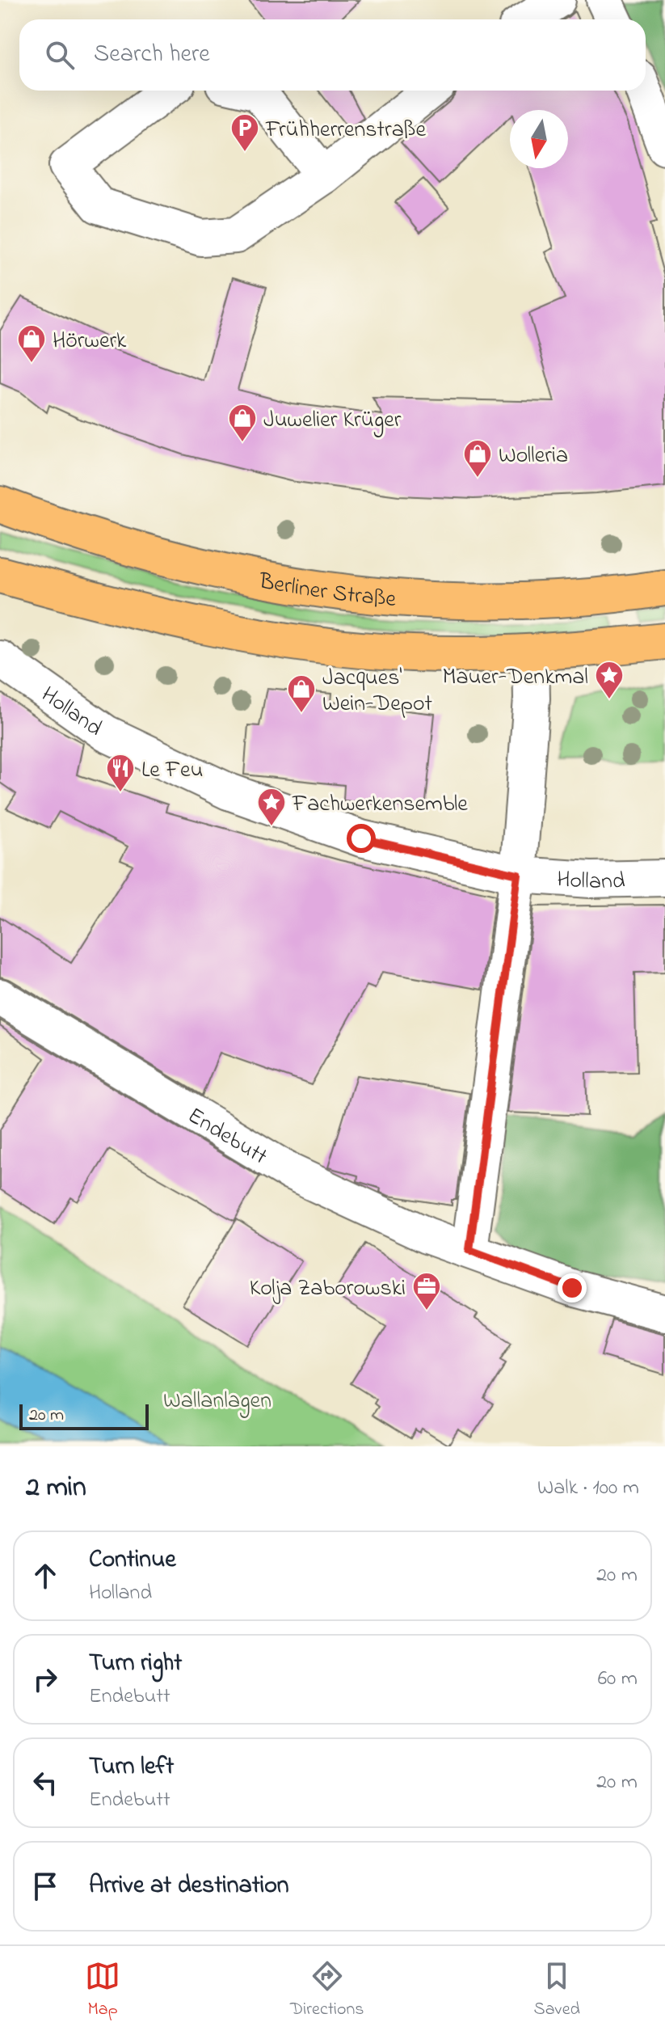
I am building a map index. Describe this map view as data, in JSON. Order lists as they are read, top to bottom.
{
  "streets": {
    "main road": ["Berliner Straße"],
    "street": ["Holland", "Endebutt"]
  },
  "parks": ["Wallanlagen"],
  "places": {
    "parking": ["Frühherrenstraße"],
    "shop": [
      "Hörwerk",
      "Juwelier Krüger",
      "Wolleria",
      "Jacques' Wein-Depot"
    ],
    "place": ["Mauer-Denkmal", "Fachwerkensemble"],
    "restaurant": ["Le Feu"],
    "office": ["Kolja Zaborowski"]
  },
  "scale_bar": "20 m",
  "north": "bottom",
  "page": {
    "search": "Search here",
    "scale": "20 m",
    "heading": ["2 min", "Walk · 100 m"],
    "list": [
      ["Continue", "Holland", "20 m"],
      ["Turn right", "Endebutt", "60 m"],
      ["Turn left", "Endebutt", "20 m"],
      "Arrive at destination"
    ],
    "nav": ["Map", "Directions", "Saved"]
  }
}
